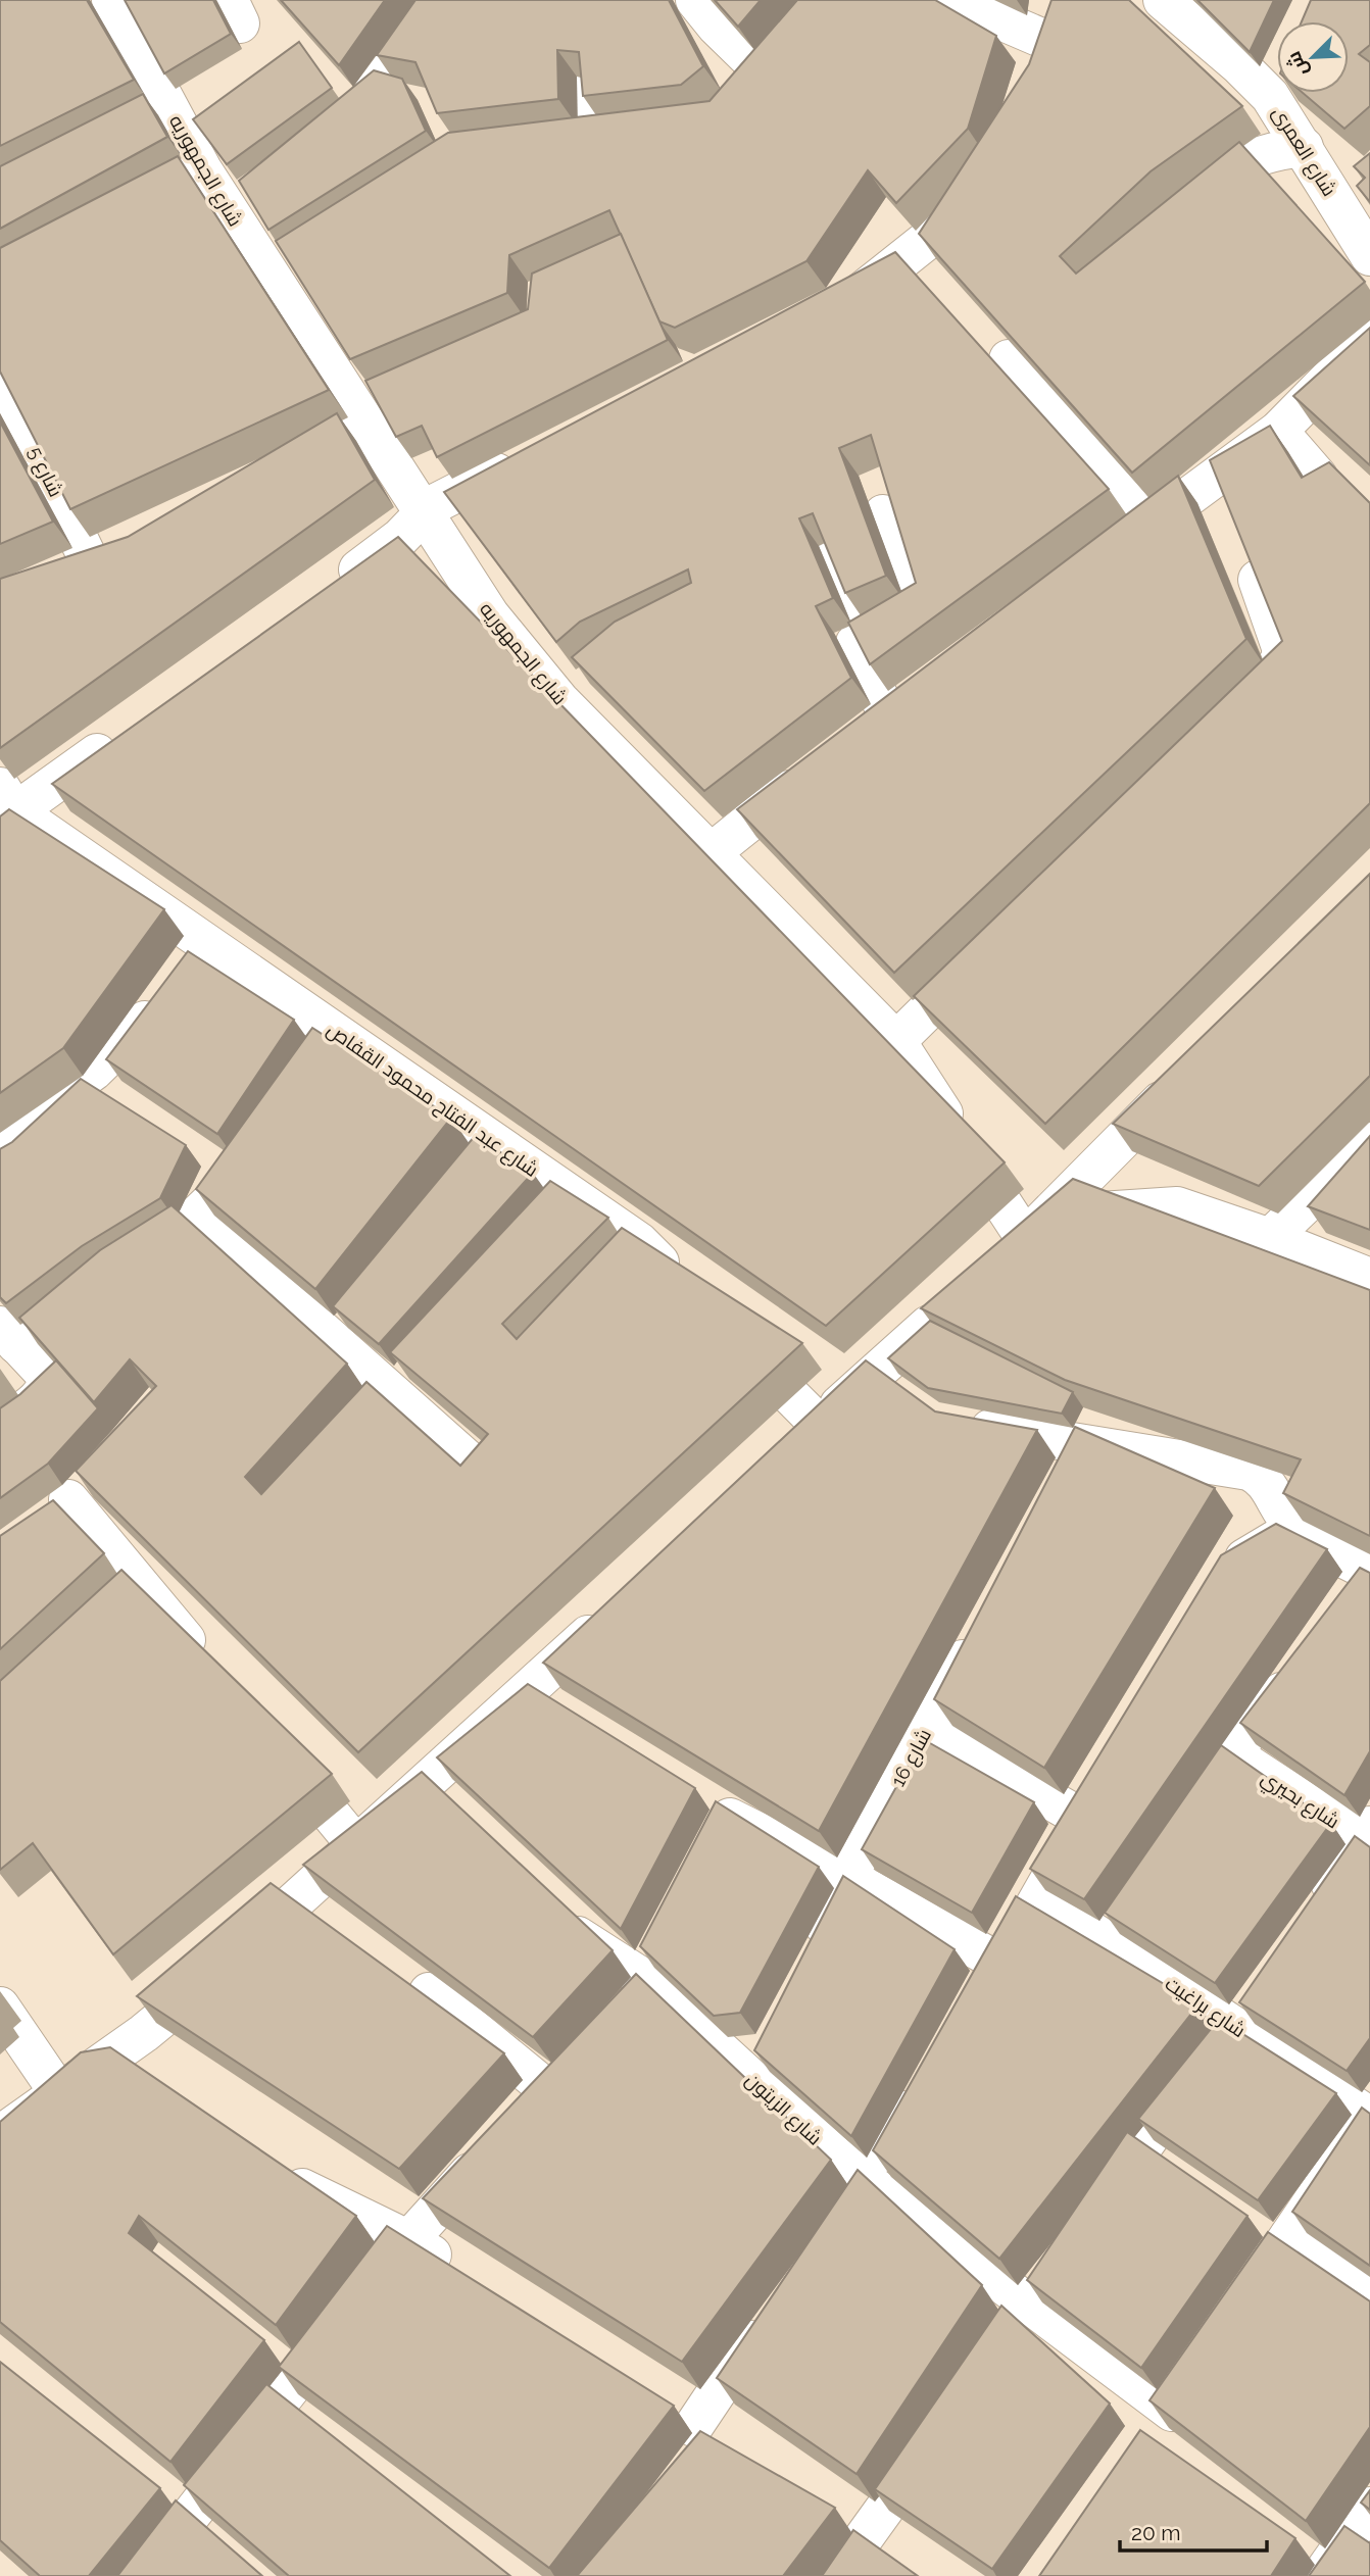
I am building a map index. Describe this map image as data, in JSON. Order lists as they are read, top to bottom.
{
  "streets": {
    "street": [
      "شارع العمرى",
      "شارع الجمهوريه",
      "شارع 5",
      "شارع عبد الفتاح محمود القفاص",
      "شارع 16",
      "شارع بحيري",
      "شارع براغيت",
      "شارع الزيتون"
    ]
  },
  "scale_bar": "20 m",
  "north": "bottom left"
}
